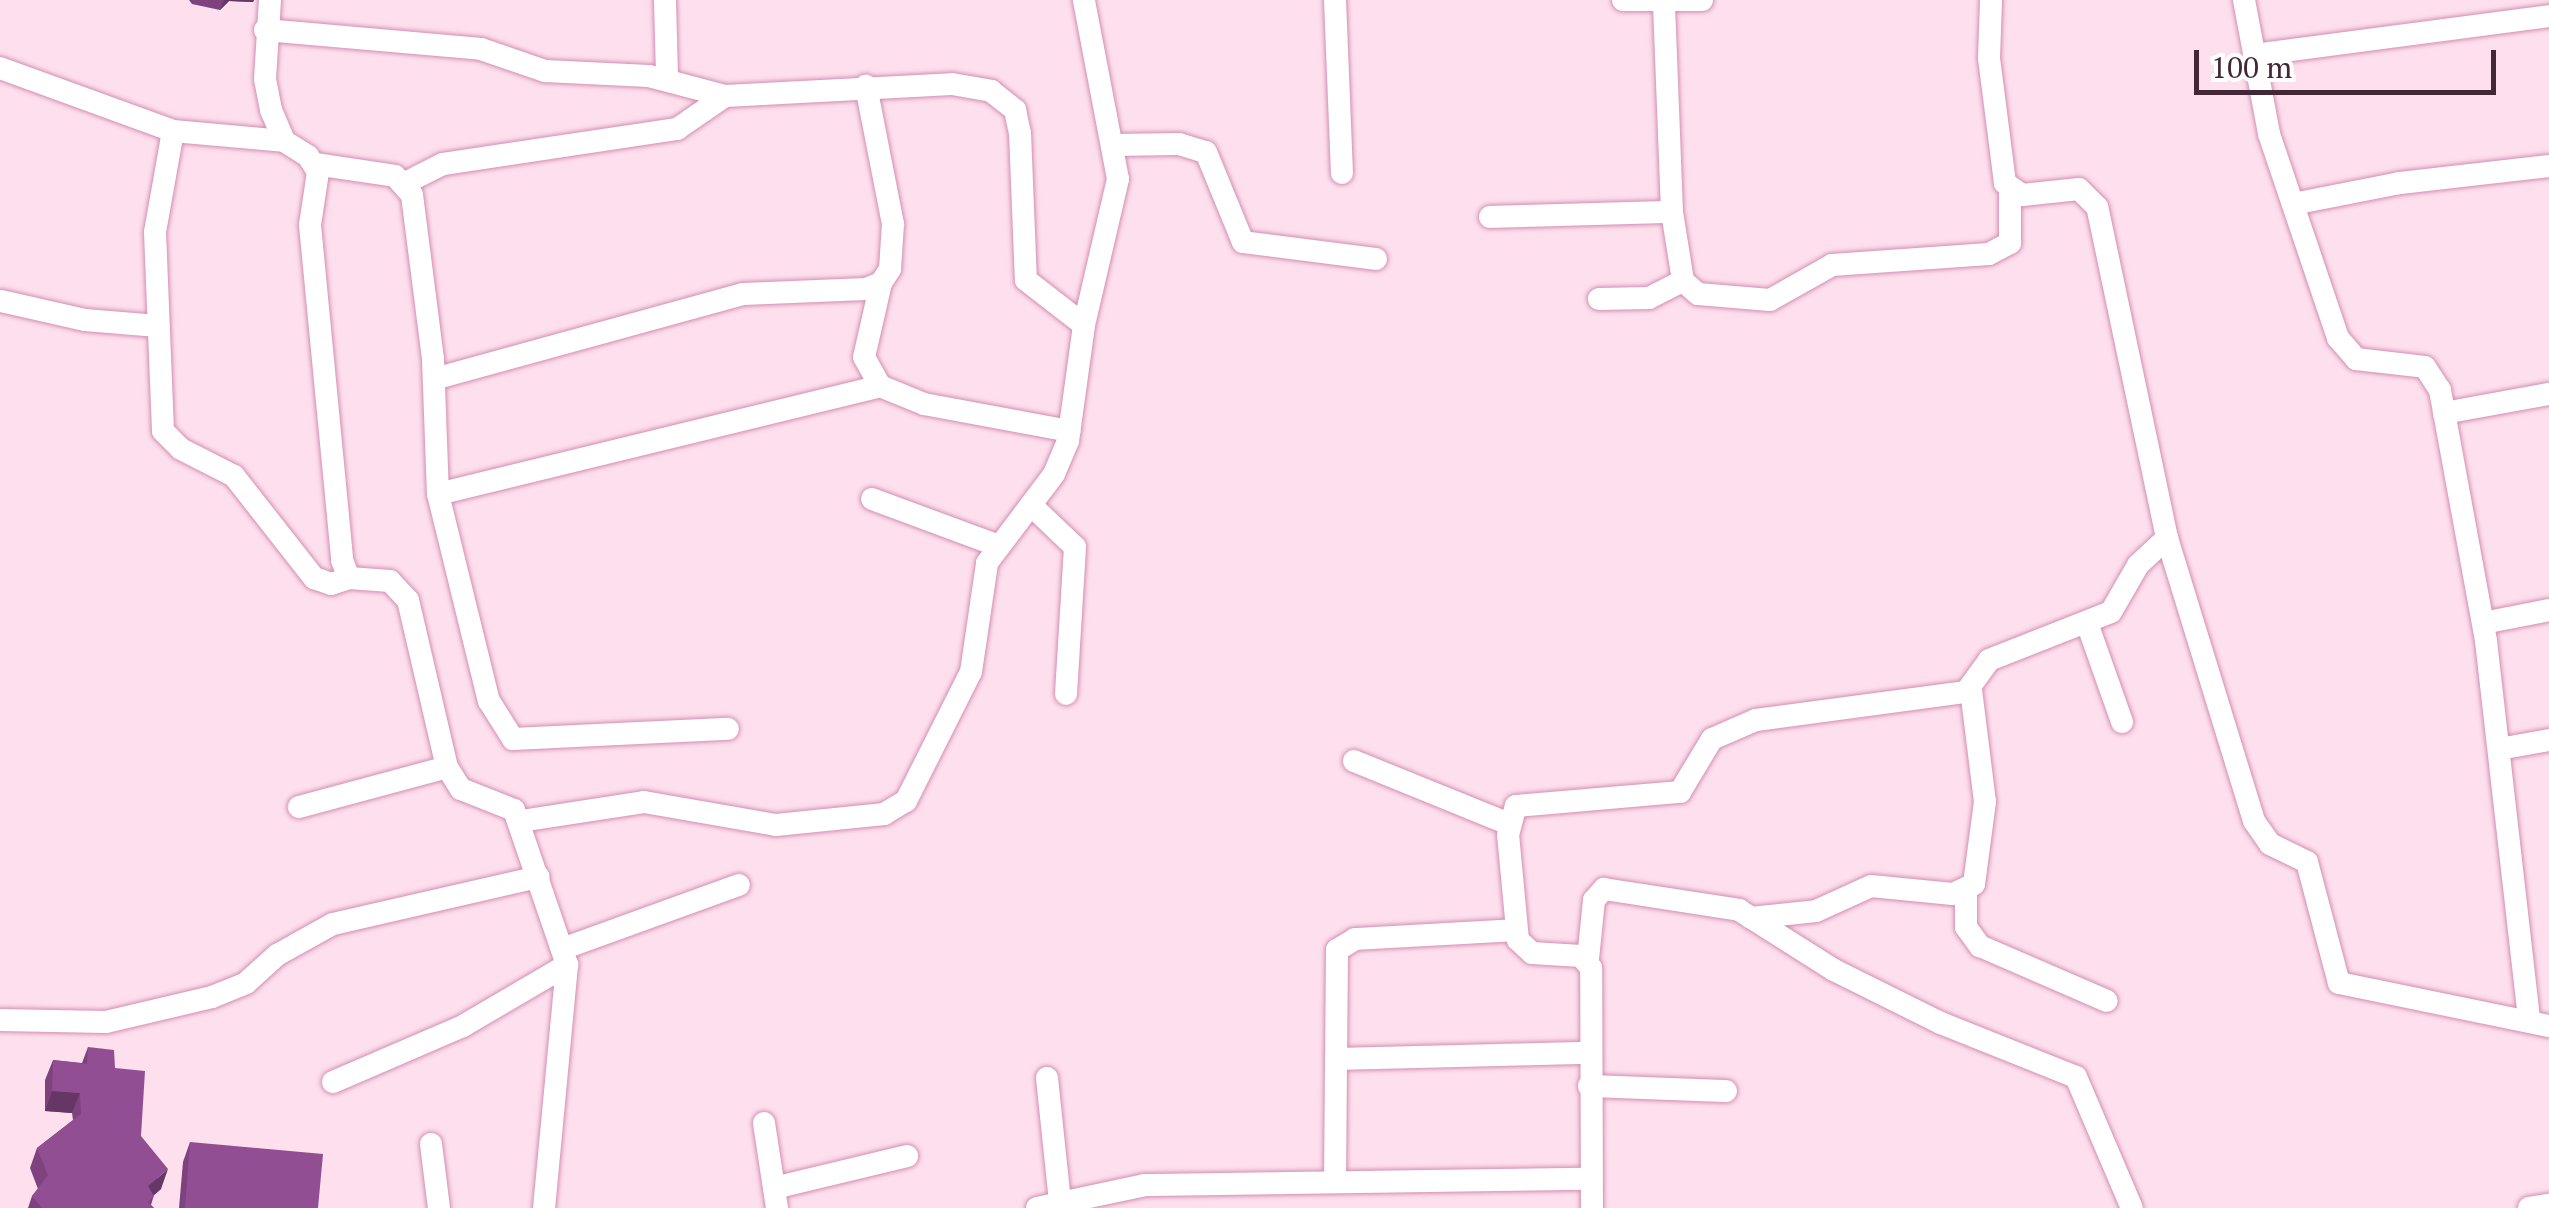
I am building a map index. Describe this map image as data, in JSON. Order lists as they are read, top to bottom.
{
  "scale_bar": "100 m"
}
